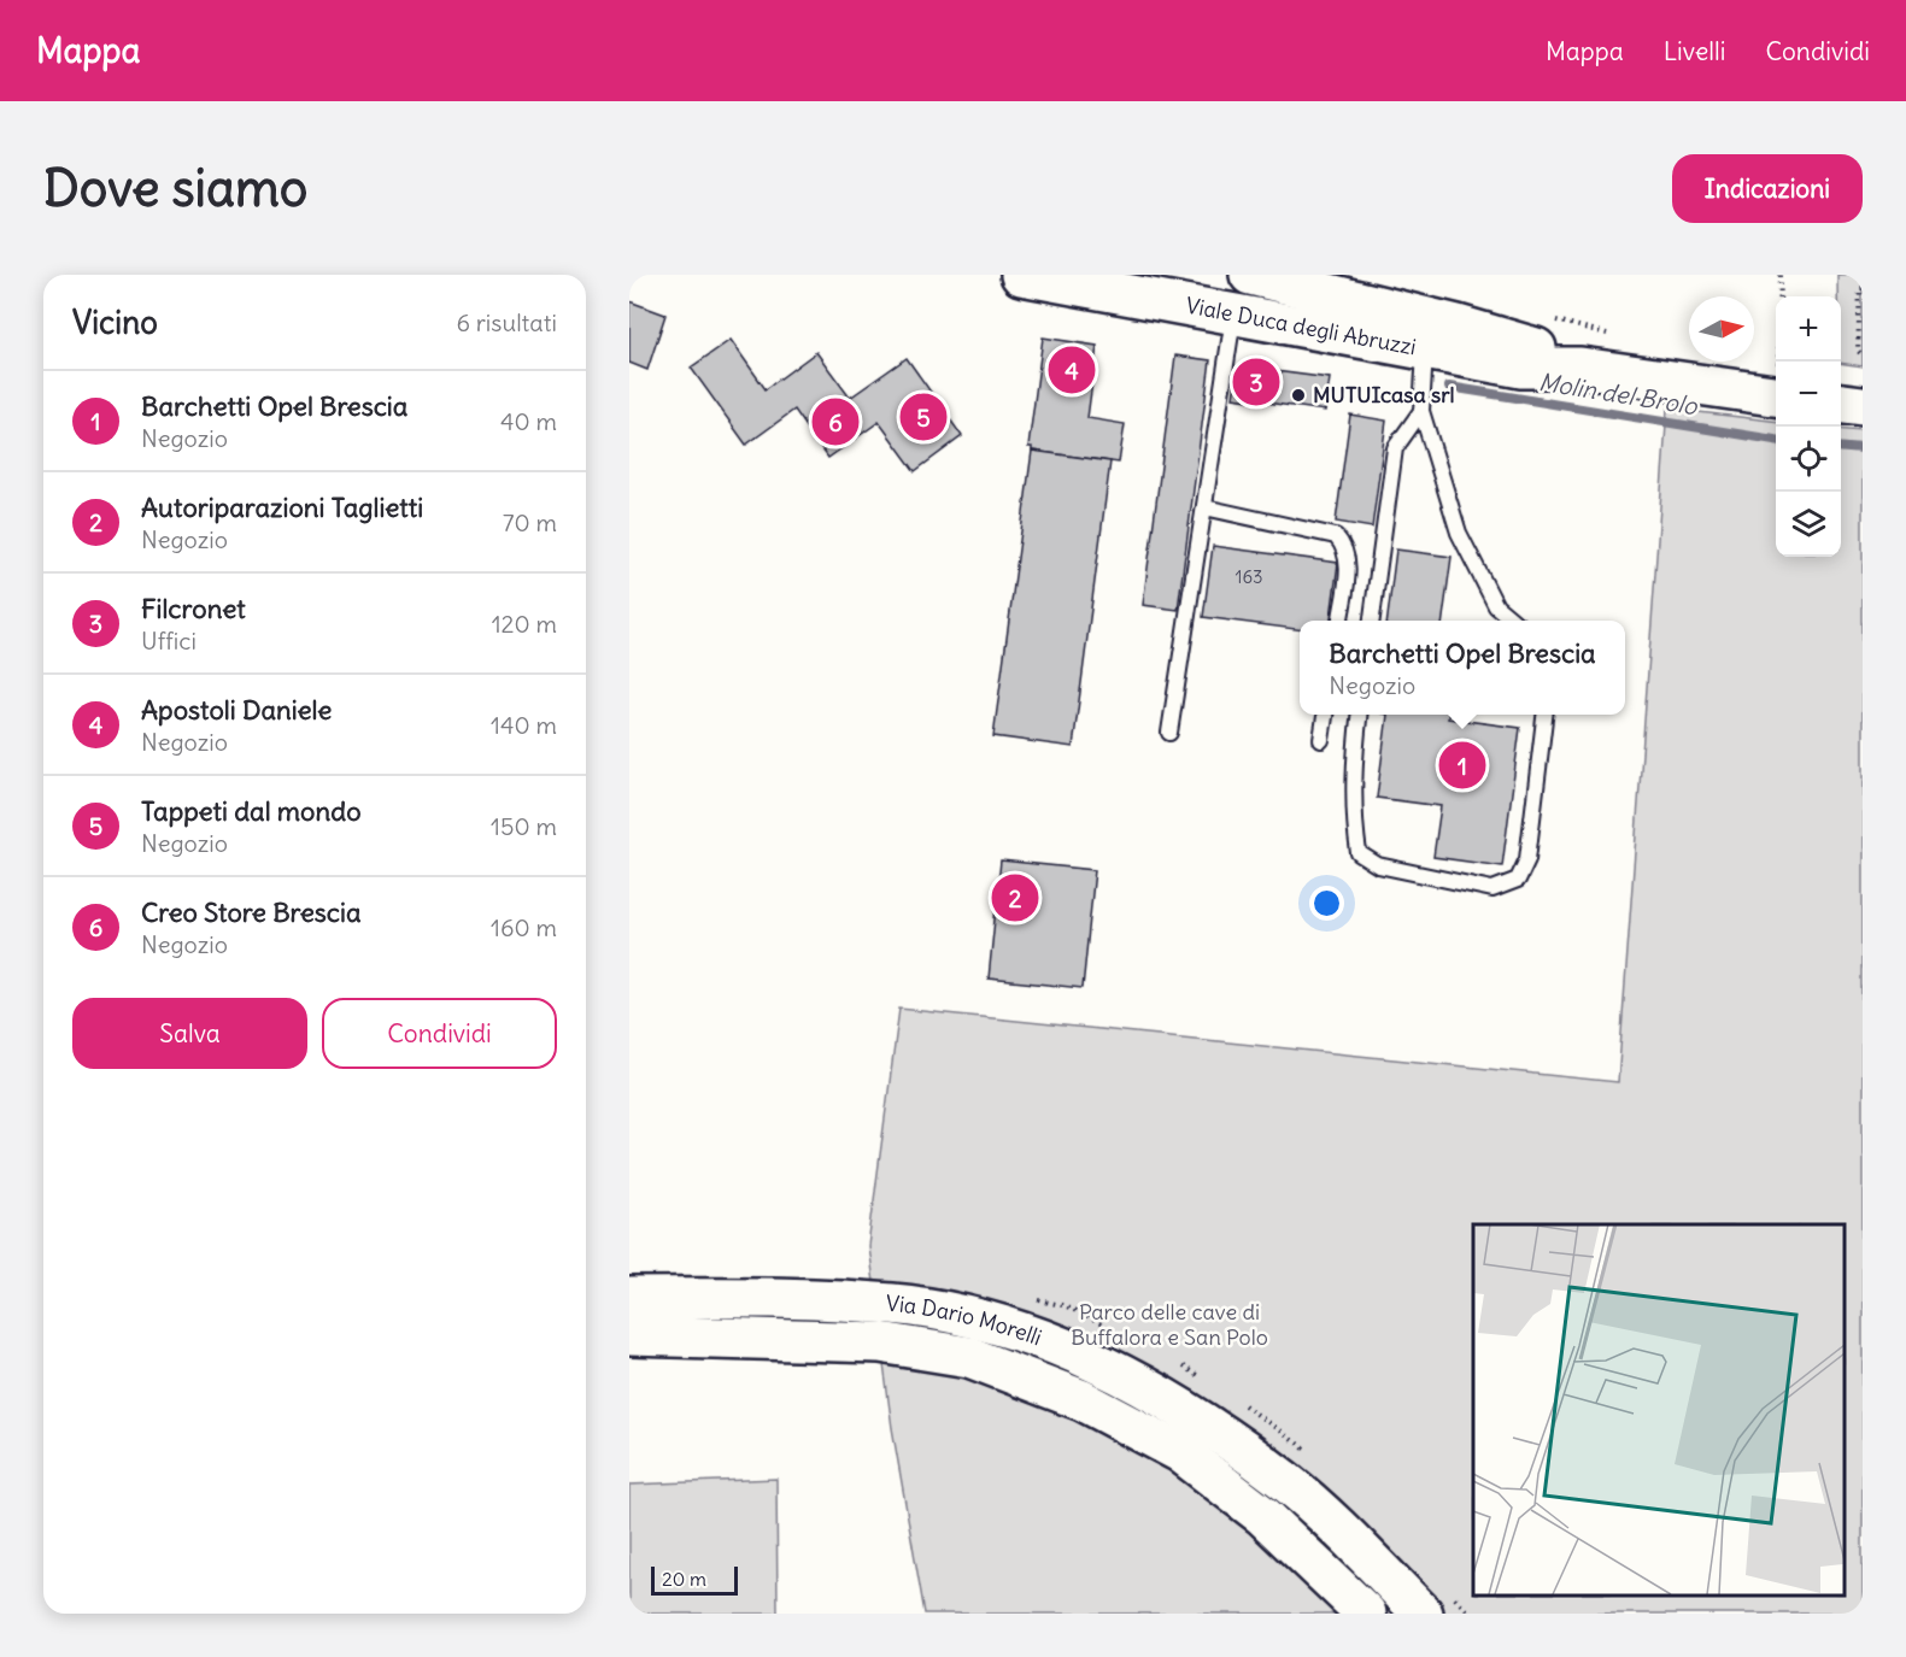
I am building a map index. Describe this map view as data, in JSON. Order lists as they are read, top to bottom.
{
  "streets": {
    "street": ["Viale Duca degli Abruzzi", "Via Dario Morelli"]
  },
  "water": ["Molin del Brolo"],
  "parks": ["Parco delle cave di Buffalora e San Polo"],
  "places": ["MUTUIcasa srl"],
  "house_numbers": ["163"],
  "scale_bar": "20 m",
  "north": "right",
  "page": {
    "header": "Mappa",
    "nav": ["Mappa", "Livelli", "Condividi"],
    "buttons": [
      "Indicazioni",
      ["Salva", "Condividi"]
    ],
    "title": "Dove siamo",
    "heading": ["Vicino", "6 risultati"],
    "map_buttons": ["+", "−"],
    "pins": [
      "4",
      "3",
      "5",
      "6",
      "1",
      "2"
    ],
    "list": [
      {
        "mark": "1",
        "name": "Barchetti Opel Brescia",
        "note": "Negozio",
        "value": "40 m"
      },
      {
        "mark": "2",
        "name": "Autoriparazioni Taglietti",
        "note": "Negozio",
        "value": "70 m"
      },
      {
        "mark": "3",
        "name": "Filcronet",
        "note": "Uffici",
        "value": "120 m"
      },
      {
        "mark": "4",
        "name": "Apostoli Daniele",
        "note": "Negozio",
        "value": "140 m"
      },
      {
        "mark": "5",
        "name": "Tappeti dal mondo",
        "note": "Negozio",
        "value": "150 m"
      },
      {
        "mark": "6",
        "name": "Creo Store Brescia",
        "note": "Negozio",
        "value": "160 m"
      }
    ],
    "popup": ["Barchetti Opel Brescia", "Negozio"],
    "scale": "20 m"
  }
}
